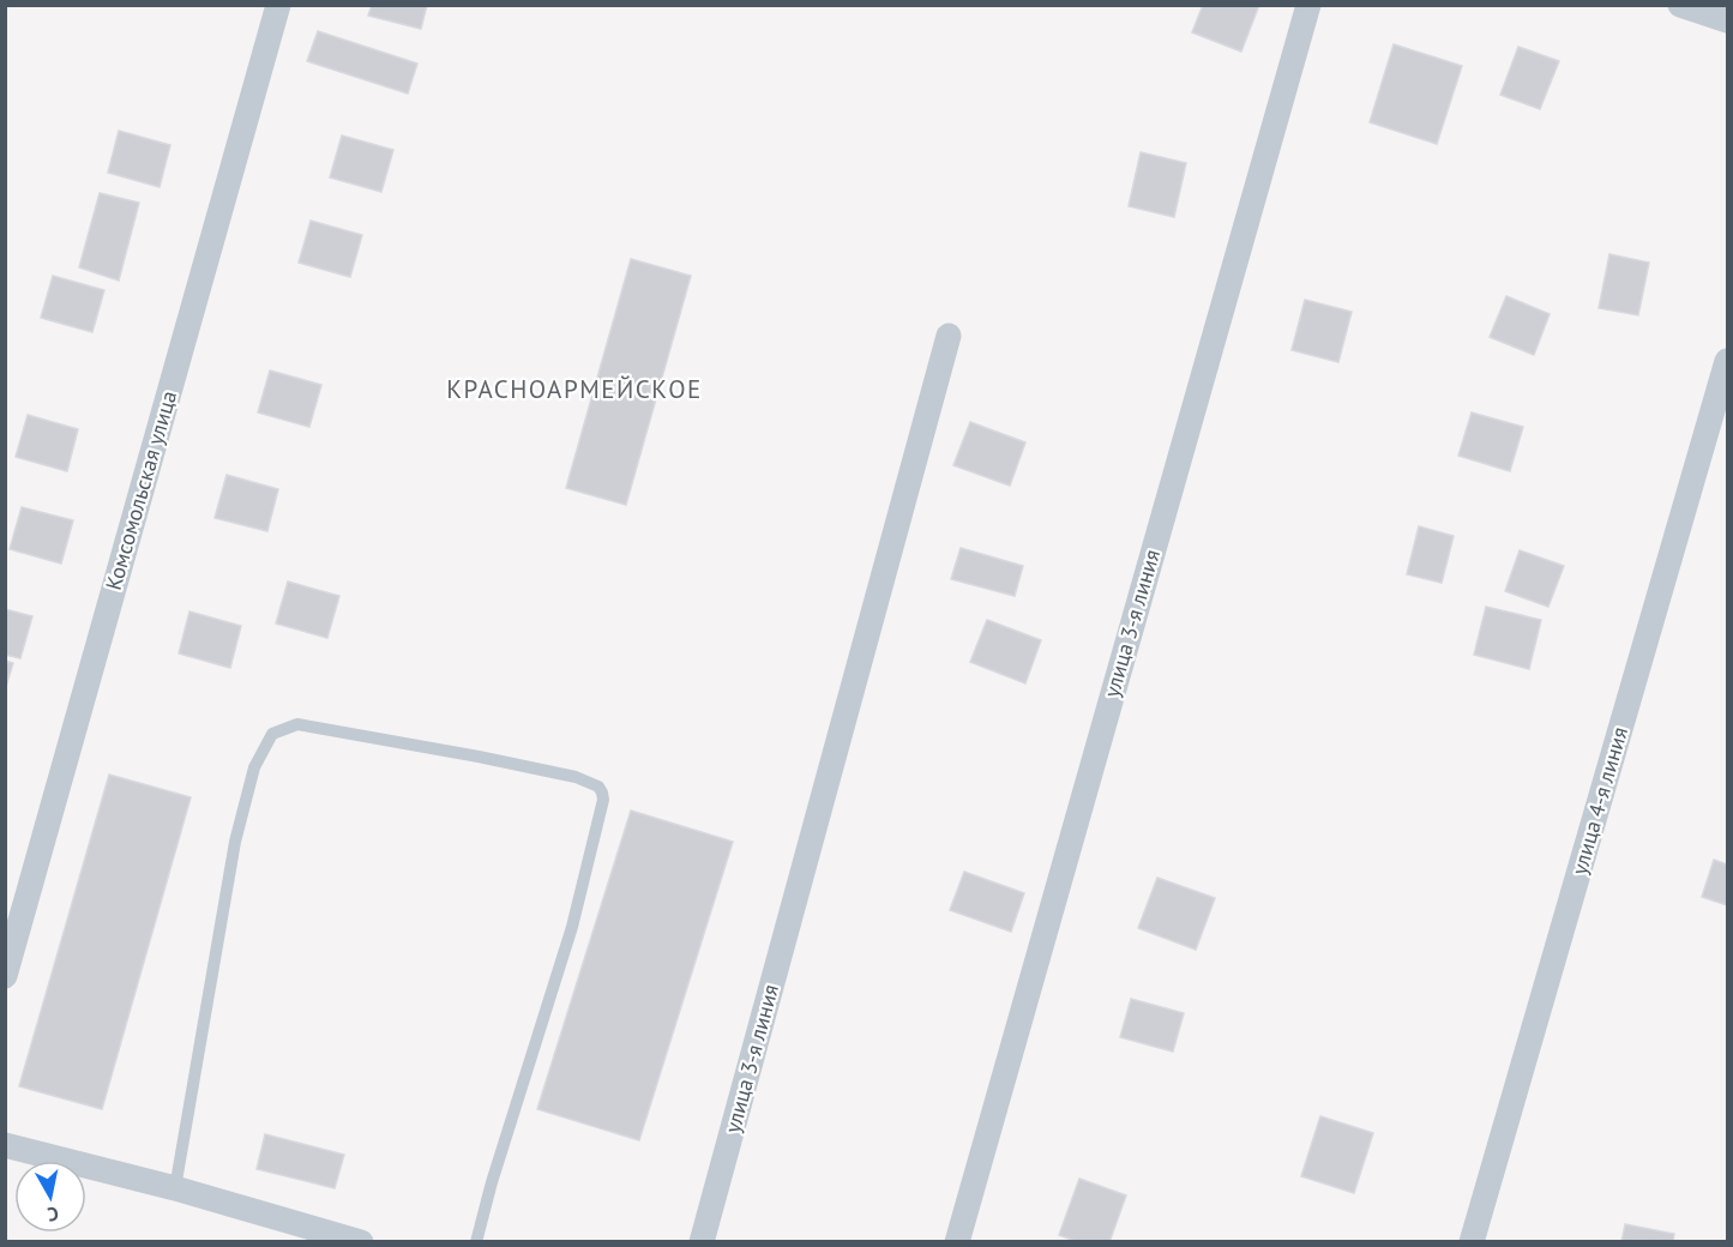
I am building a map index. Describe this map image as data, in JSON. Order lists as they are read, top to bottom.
{
  "streets": {
    "street": ["Комсомольская улица", "улица 3-я линия", "улица 4-я линия"]
  },
  "districts": ["КРАСНОАРМЕЙСКОЕ"],
  "north": "bottom"
}
